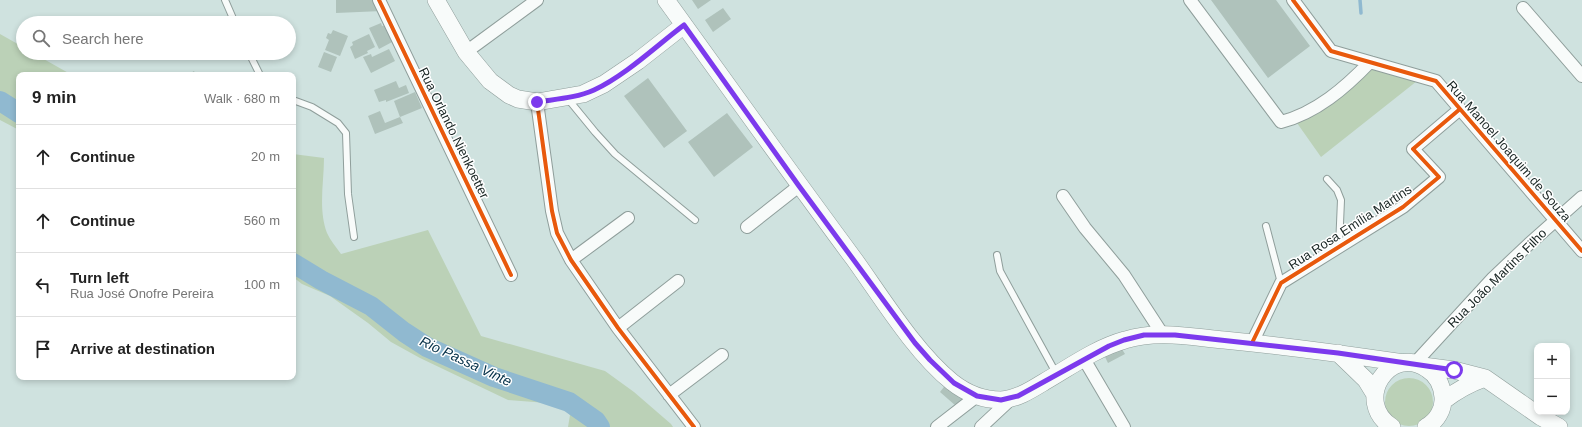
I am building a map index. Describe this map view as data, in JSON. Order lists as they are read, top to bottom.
{
  "streets": {
    "street": [
      "Rua Orlando Nienkoetter",
      "Rua Manoel Joaquim de Souza",
      "Rua Rosa Emília Martins",
      "Rua João Martins Filho"
    ]
  },
  "crossings": [
    ["Rua Manoel Joaquim de Souza", "Rua Rosa Emília Martins"],
    ["Rua Manoel Joaquim de Souza", "Rua João Martins Filho"]
  ],
  "water": ["Rio Passa Vinte"],
  "page": {
    "search": "Search here",
    "heading": ["9 min", "Walk · 680 m"],
    "list": [
      ["Continue", "20 m"],
      ["Continue", "560 m"],
      ["Turn left", "Rua José Onofre Pereira", "100 m"],
      "Arrive at destination"
    ],
    "map_buttons": ["+", "−"]
  }
}
